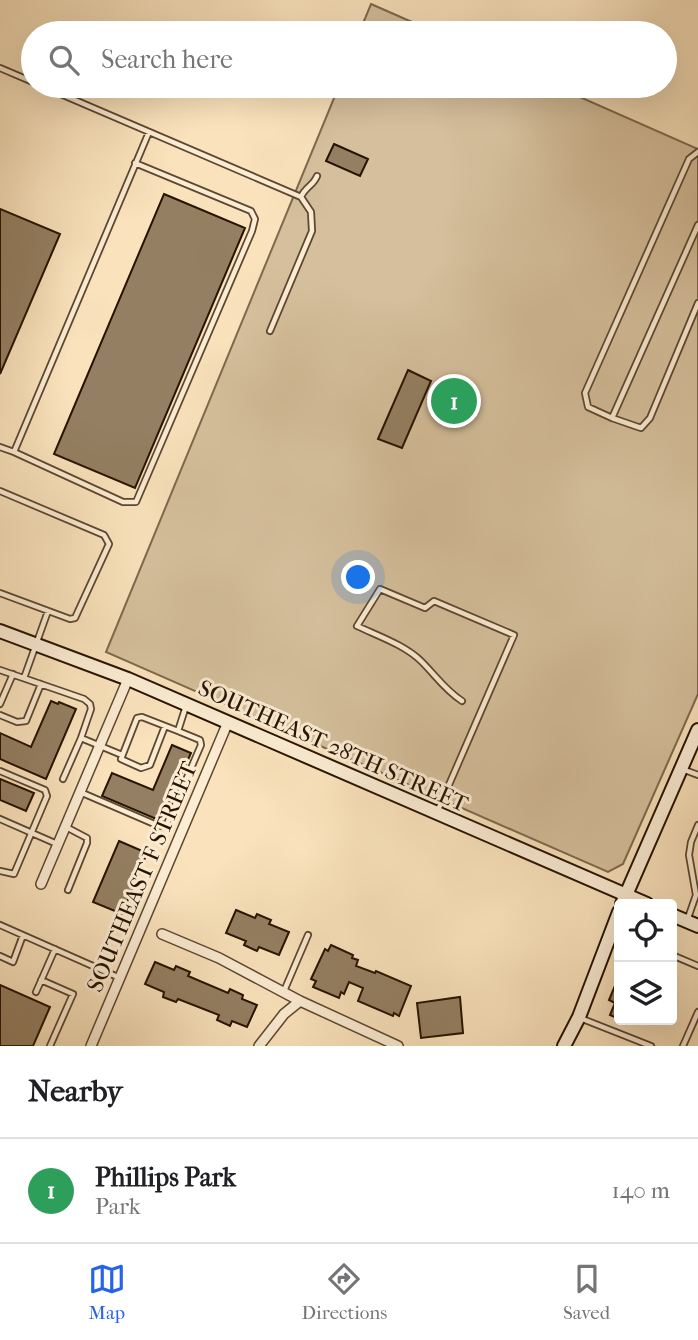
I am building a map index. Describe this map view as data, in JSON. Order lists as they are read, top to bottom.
{
  "streets": {
    "main road": ["SOUTHEAST 28TH STREET"],
    "street": ["SOUTHEAST F STREET"]
  },
  "crossings": [
    ["SOUTHEAST 28TH STREET", "SOUTHEAST F STREET"]
  ],
  "page": {
    "search": "Search here",
    "pins": "1",
    "heading": "Nearby",
    "list": [
      {
        "mark": "1",
        "name": "Phillips Park",
        "note": "Park",
        "value": "140 m"
      }
    ],
    "nav": ["Map", "Directions", "Saved"]
  }
}
